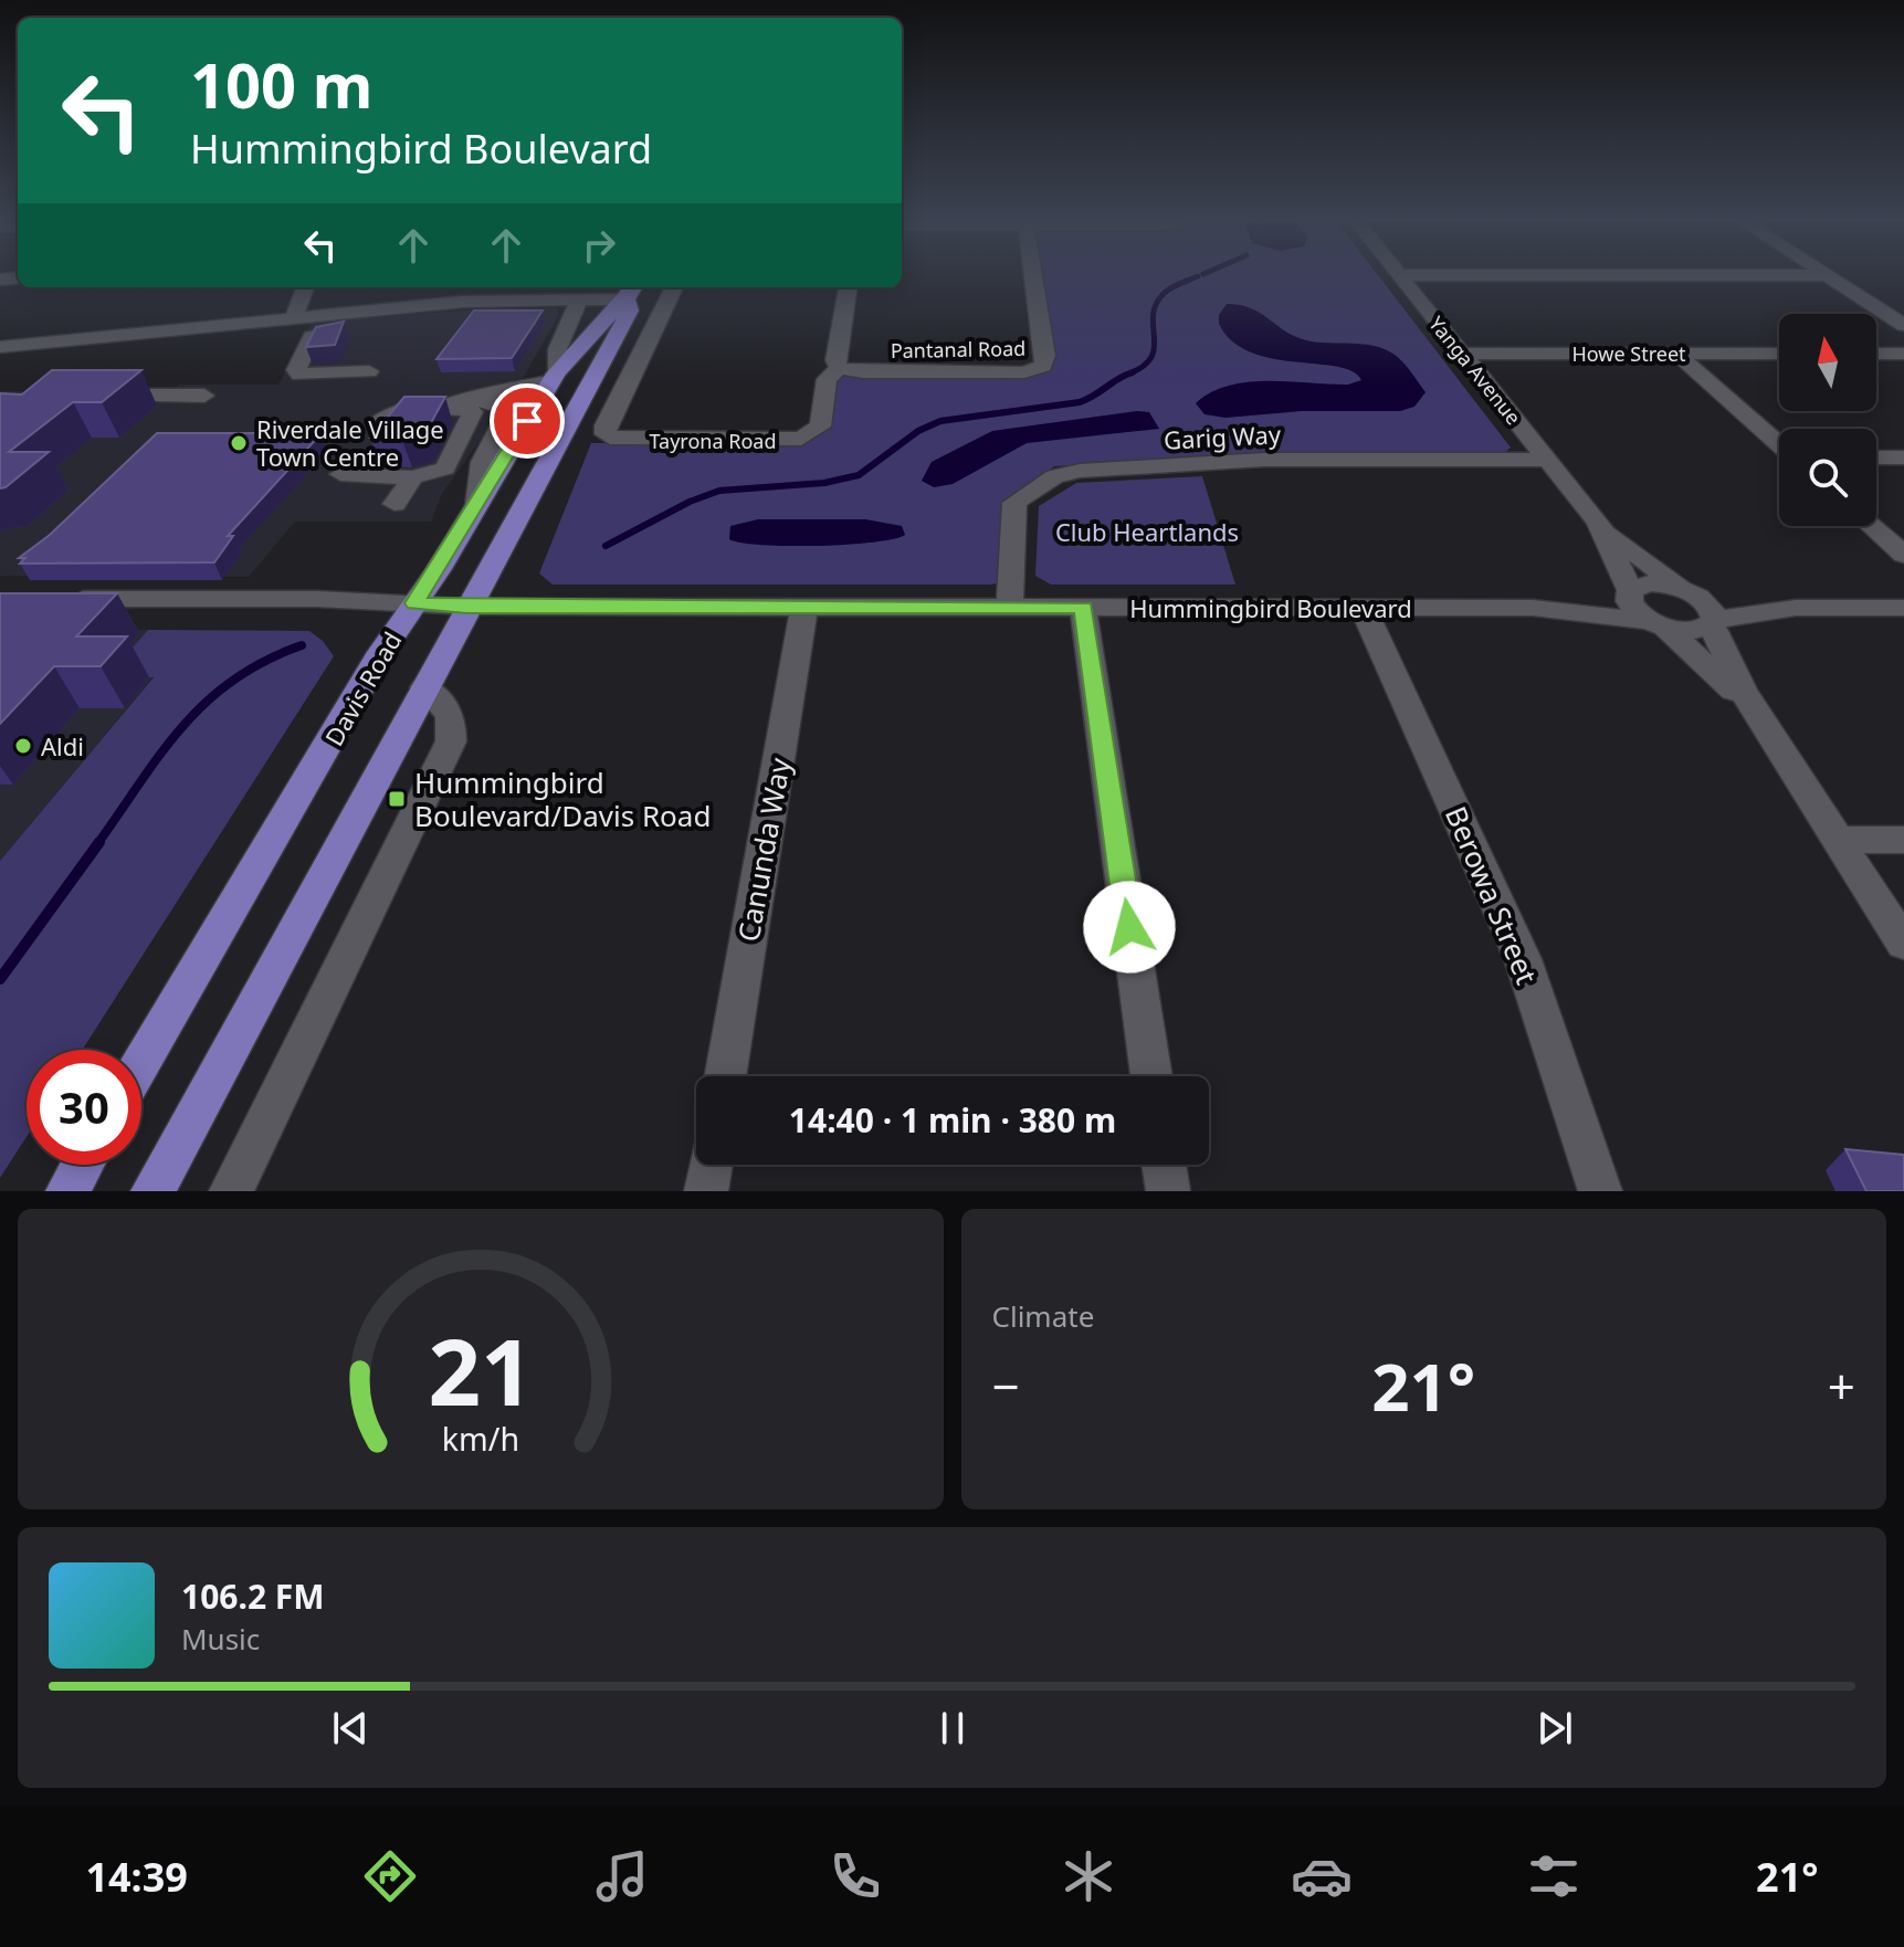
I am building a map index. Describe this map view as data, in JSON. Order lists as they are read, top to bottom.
{
  "streets": {
    "main road": ["Davis Road"],
    "street": [
      "Pantanal Road",
      "Howe Street",
      "Yanga Avenue",
      "Garig Way",
      "Tayrona Road",
      "Hummingbird Boulevard",
      "Canunda Way",
      "Berowa Street"
    ]
  },
  "crossings": [
    ["Pantanal Road", "Tayrona Road"],
    ["Howe Street", "Yanga Avenue"],
    ["Yanga Avenue", "Garig Way"],
    ["Yanga Avenue", "Hummingbird Boulevard"],
    ["Garig Way", "Hummingbird Boulevard"],
    ["Hummingbird Boulevard", "Davis Road"],
    ["Hummingbird Boulevard", "Canunda Way"],
    ["Hummingbird Boulevard", "Berowa Street"]
  ],
  "parks": ["Club Heartlands"],
  "places": {
    "other": ["Riverdale Village Town Centre", "Aldi"],
    "transit": ["Hummingbird Boulevard/Davis Road"]
  },
  "north": "top",
  "page": {
    "turn": ["100 m", "Hummingbird Boulevard"],
    "limit": "30",
    "trip": "14:40 · 1 min · 380 m",
    "tile": "Climate",
    "heat": ["−", "21°", "+"],
    "song": ["106.2 FM", "Music"],
    "tabs": ["14:39", "21°"],
    "gauge": ["21", "km/h"]
  }
}
